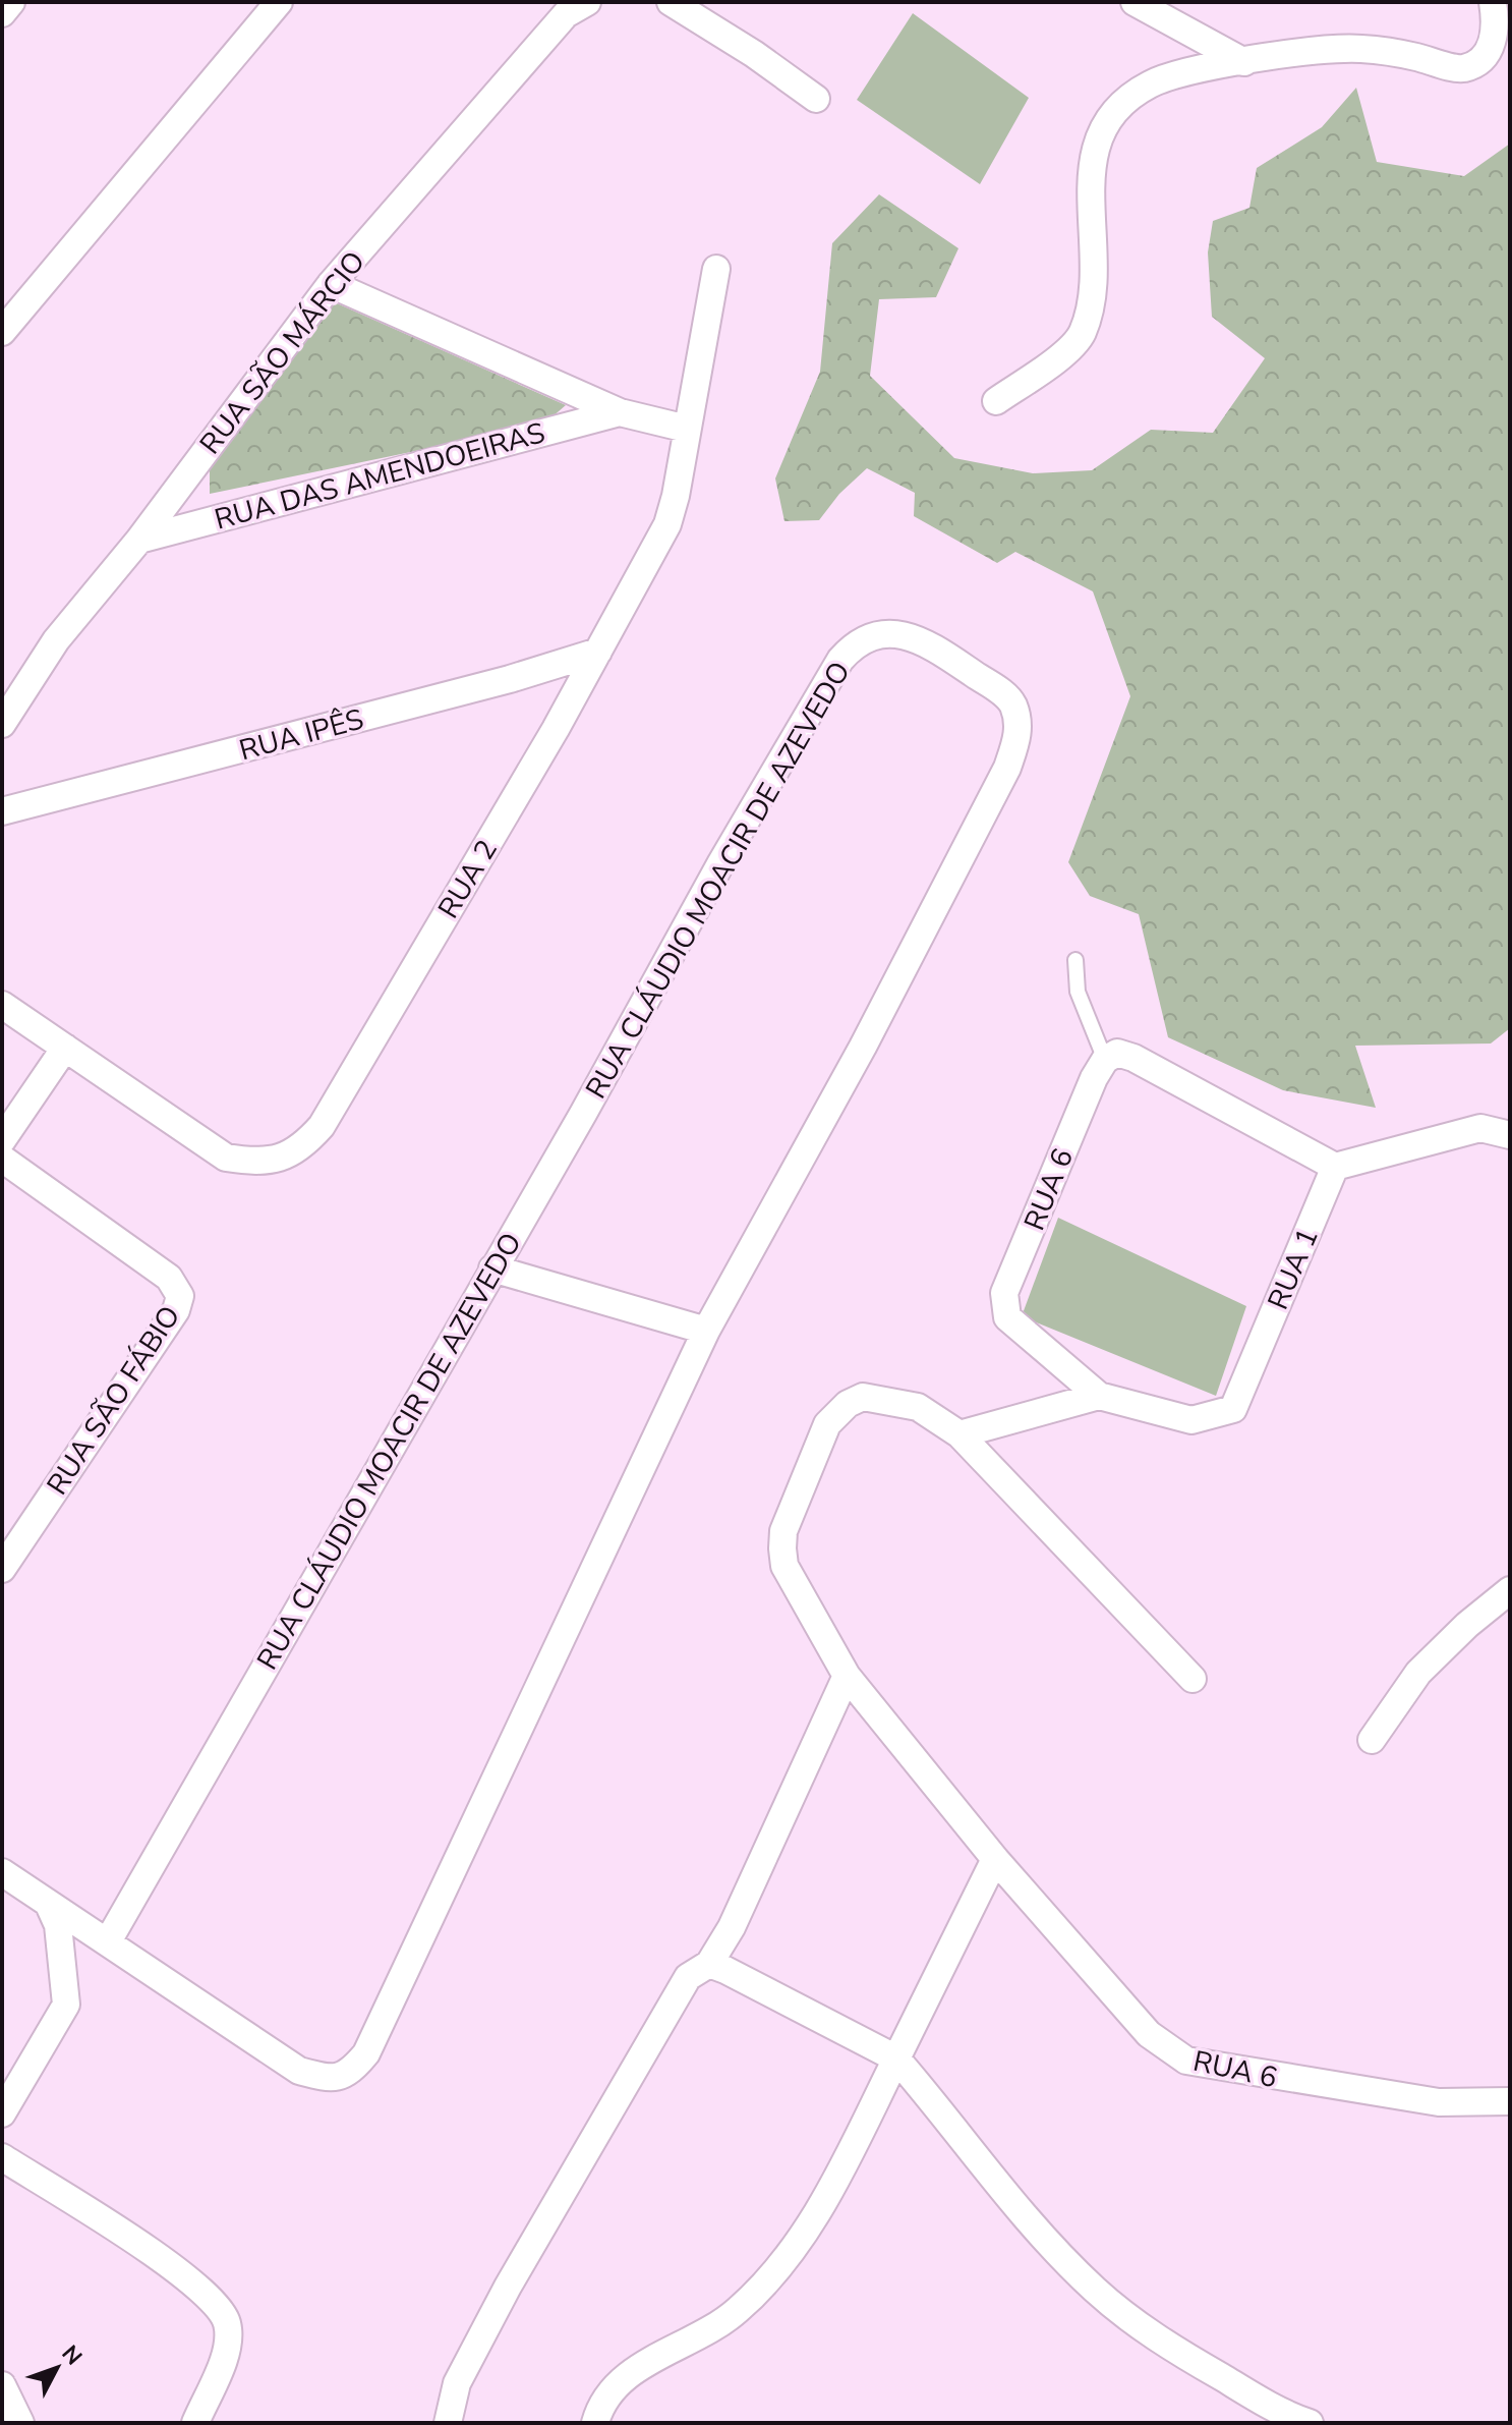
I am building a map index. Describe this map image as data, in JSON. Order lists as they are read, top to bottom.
{
  "streets": {
    "street": [
      "RUA SÃO MÁRCIO",
      "RUA DAS AMENDOEIRAS",
      "RUA IPÊS",
      "RUA 2",
      "RUA CLÁUDIO MOACIR DE AZEVEDO",
      "RUA 6",
      "RUA 1",
      "RUA SÃO FÁBIO"
    ]
  },
  "crossings": [
    ["RUA SÃO MÁRCIO", "RUA DAS AMENDOEIRAS"],
    ["RUA IPÊS", "RUA 2"],
    ["RUA 6", "RUA 1"]
  ],
  "north": "top right"
}
